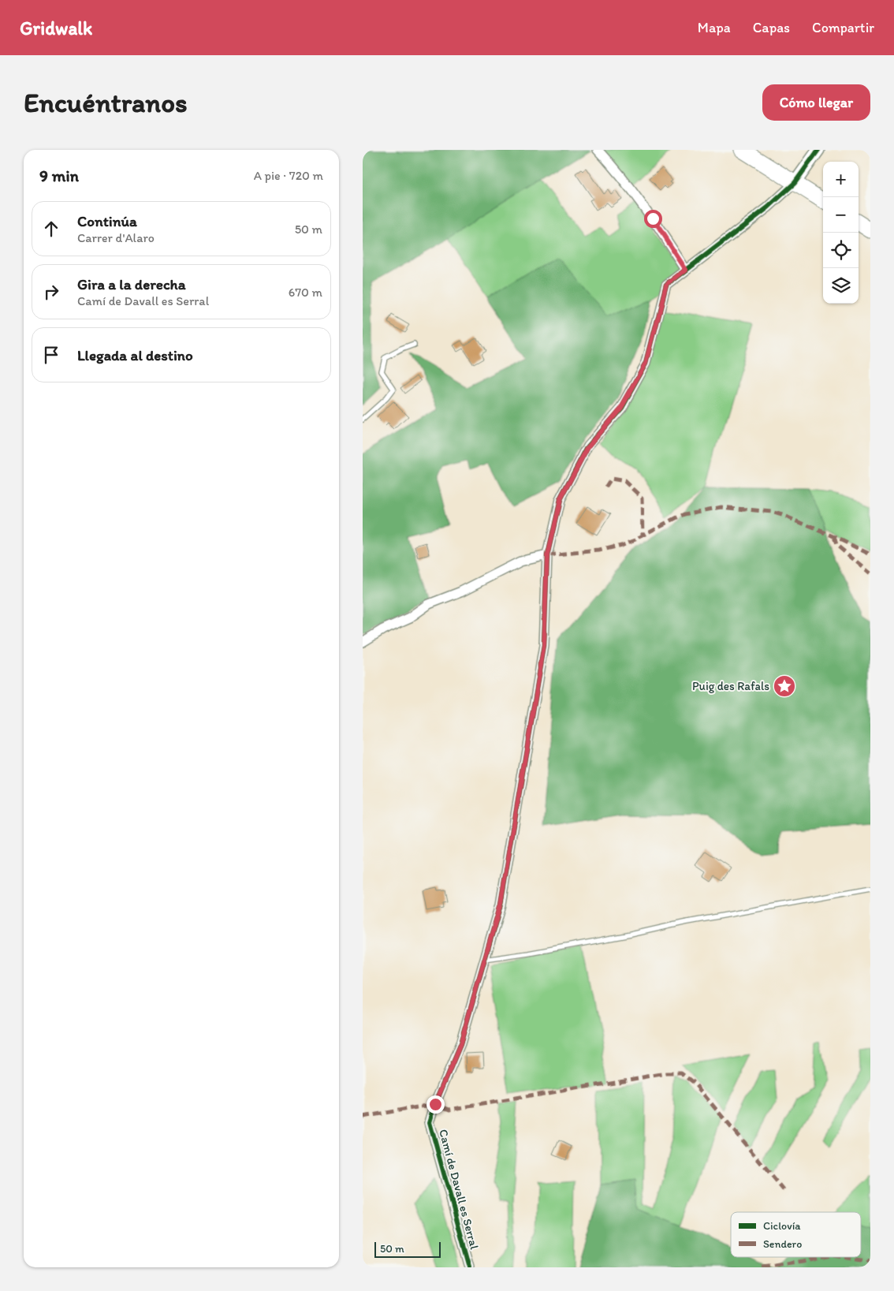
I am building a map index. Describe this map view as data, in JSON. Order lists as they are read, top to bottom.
{
  "streets": {
    "street": ["Camí de Davall es Serral"]
  },
  "places": {
    "place": ["Puig des Rafals"]
  },
  "legend": ["Ciclovía", "Sendero"],
  "scale_bar": "50 m",
  "page": {
    "header": "Gridwalk",
    "nav": ["Mapa", "Capas", "Compartir"],
    "buttons": "Cómo llegar",
    "title": "Encuéntranos",
    "heading": ["9 min", "A pie · 720 m"],
    "map_buttons": ["+", "−"],
    "list": [
      ["Continúa", "Carrer d'Alaro", "50 m"],
      ["Gira a la derecha", "Camí de Davall es Serral", "670 m"],
      "Llegada al destino"
    ],
    "scale": "50 m"
  }
}
